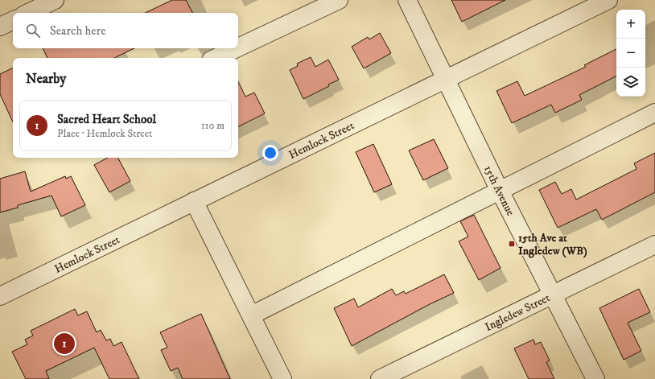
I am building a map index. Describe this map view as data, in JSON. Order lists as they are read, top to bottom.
{
  "streets": {
    "street": ["Hemlock Street", "15th Avenue", "Ingledew Street"]
  },
  "crossings": [
    ["Hemlock Street", "15th Avenue"],
    ["15th Avenue", "Ingledew Street"]
  ],
  "places": {
    "transit": ["15th Ave at Ingledew (WB)"]
  },
  "page": {
    "map_buttons": ["+", "−"],
    "search": "Search here",
    "heading": "Nearby",
    "list": [
      {
        "mark": "1",
        "name": "Sacred Heart School",
        "note": "Place · Hemlock Street",
        "value": "110 m"
      }
    ],
    "pins": "1"
  }
}
